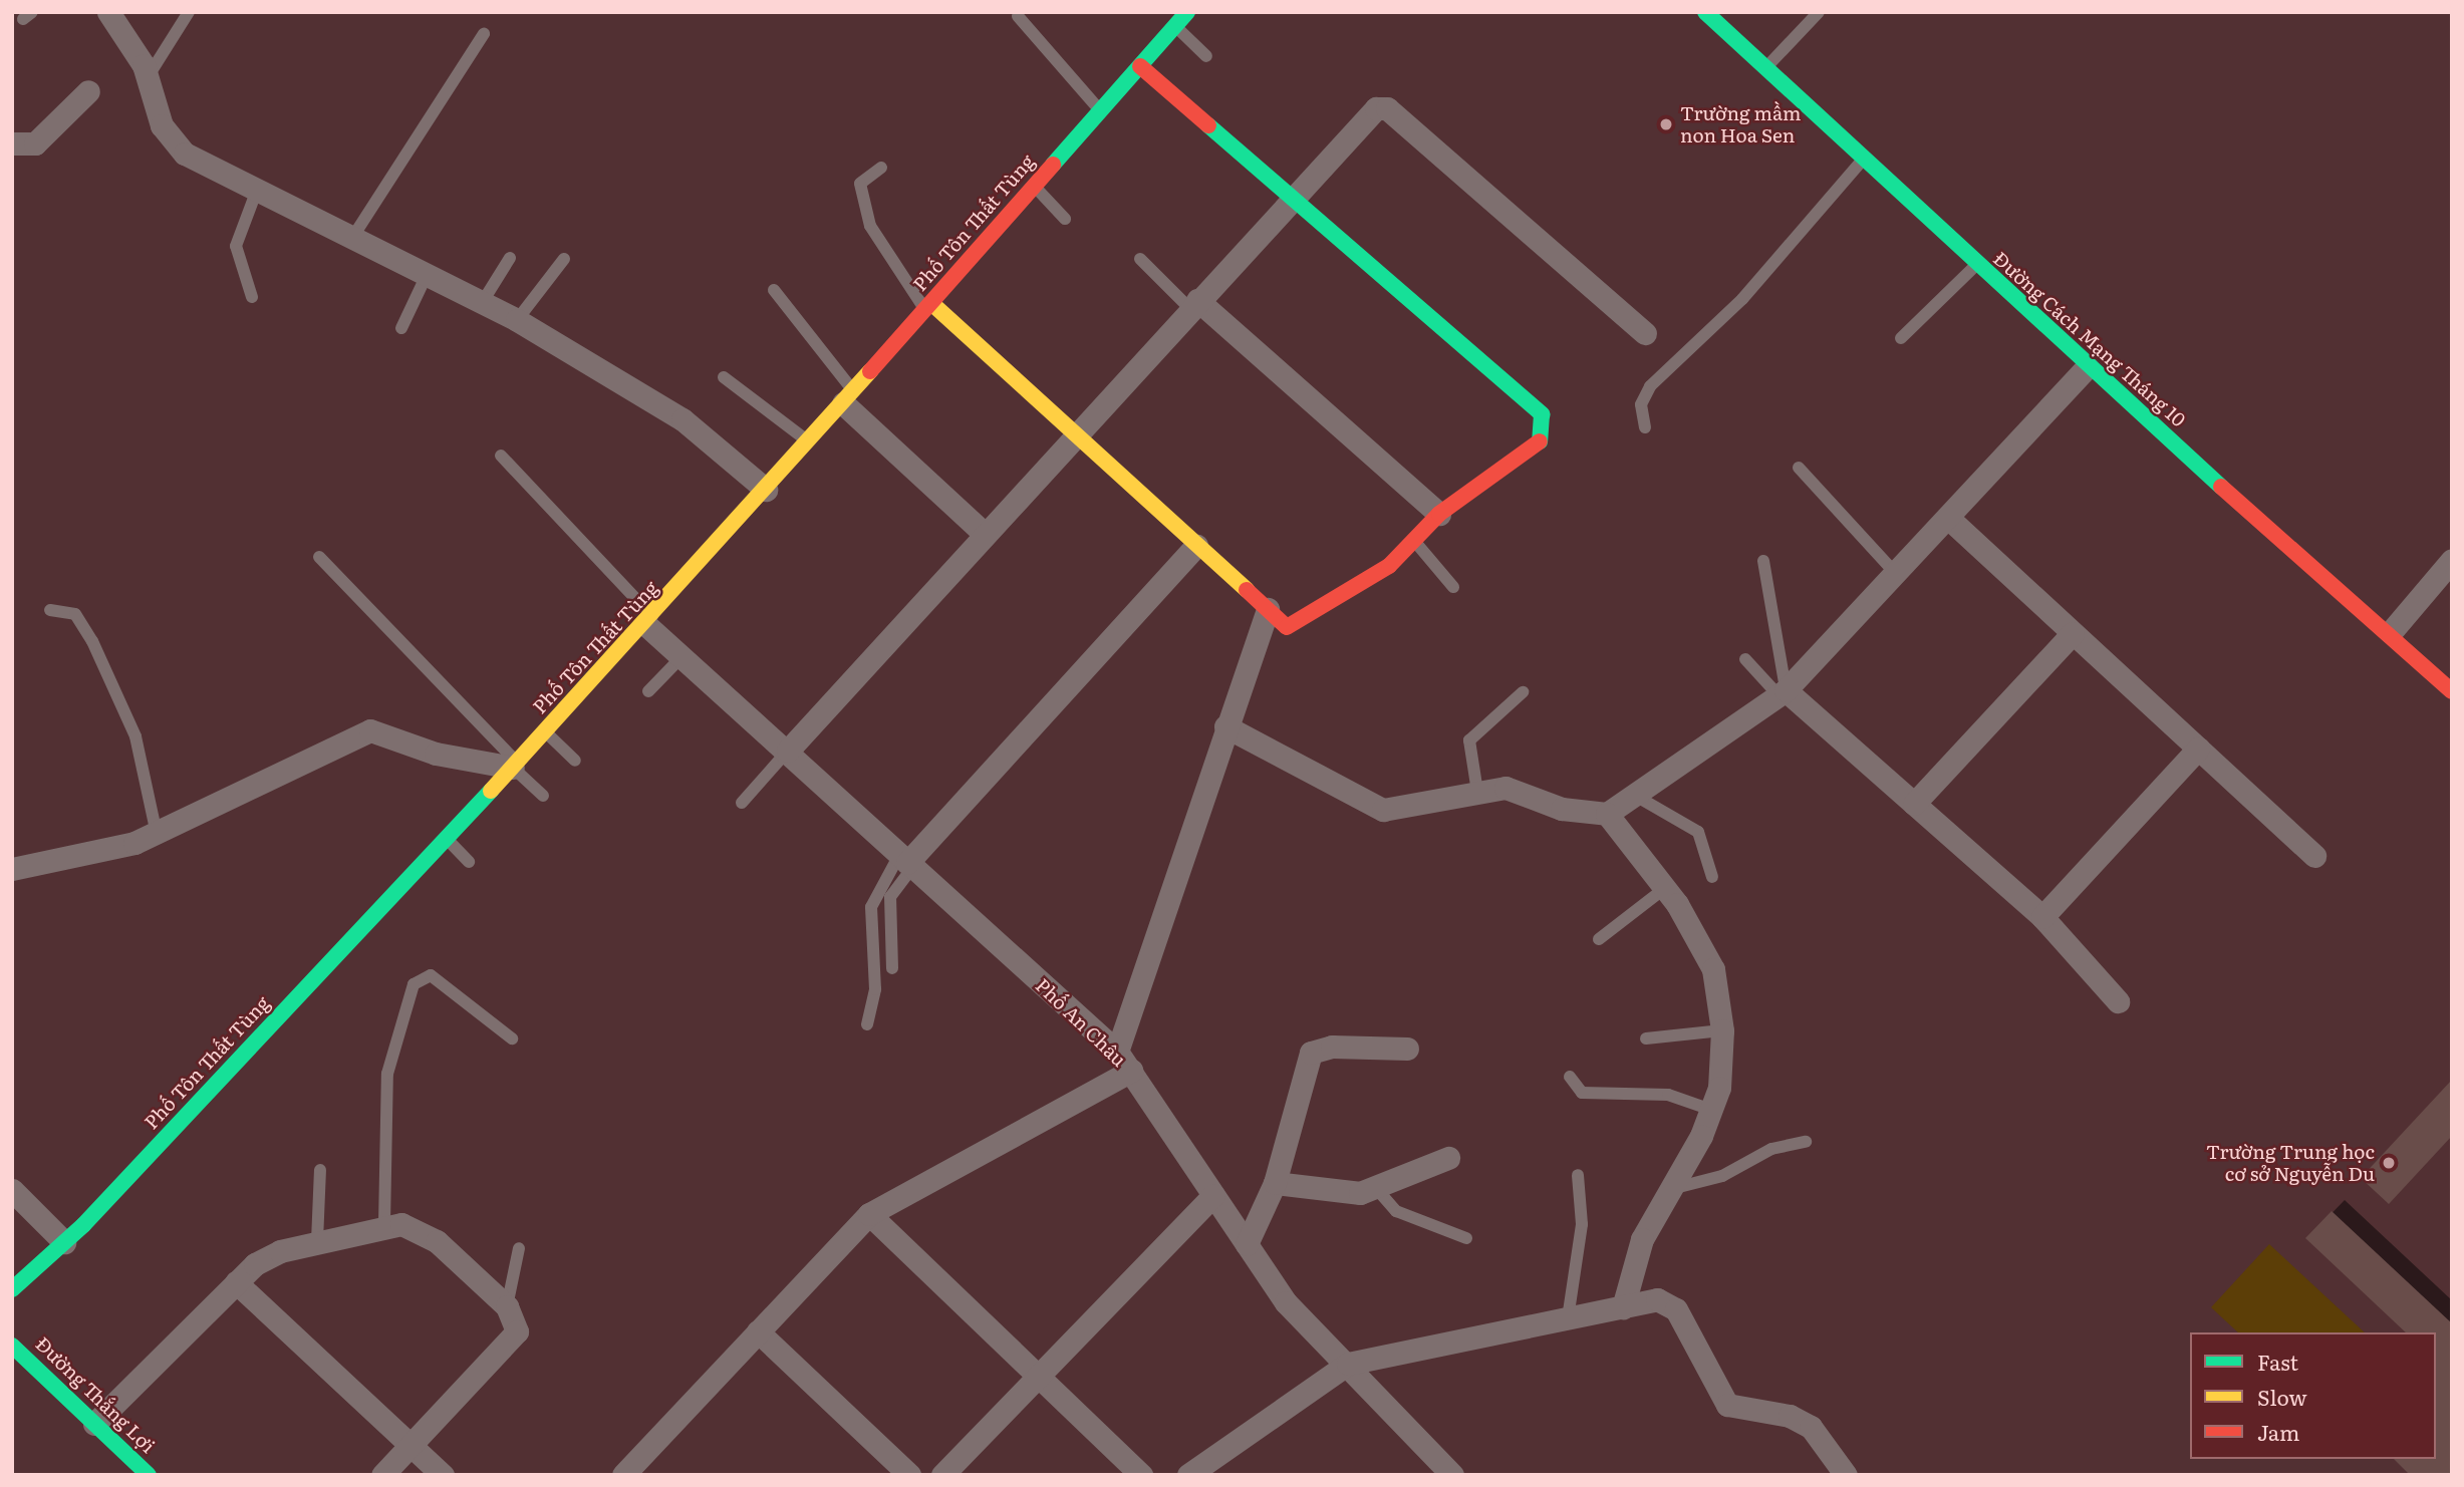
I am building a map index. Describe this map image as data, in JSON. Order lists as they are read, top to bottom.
{
  "streets": {
    "street": [
      "Phố Tôn Thất Tùng",
      "Đường Cách Mạng Tháng 10",
      "Phố An Châu",
      "Đường Thắng Lợi"
    ]
  },
  "crossings": [
    ["Phố Tôn Thất Tùng", "Phố An Châu"]
  ],
  "places": ["Trường mầm non Hoa Sen", "Trường Trung học cơ sở Nguyễn Du"],
  "legend": ["Fast", "Slow", "Jam"]
}
